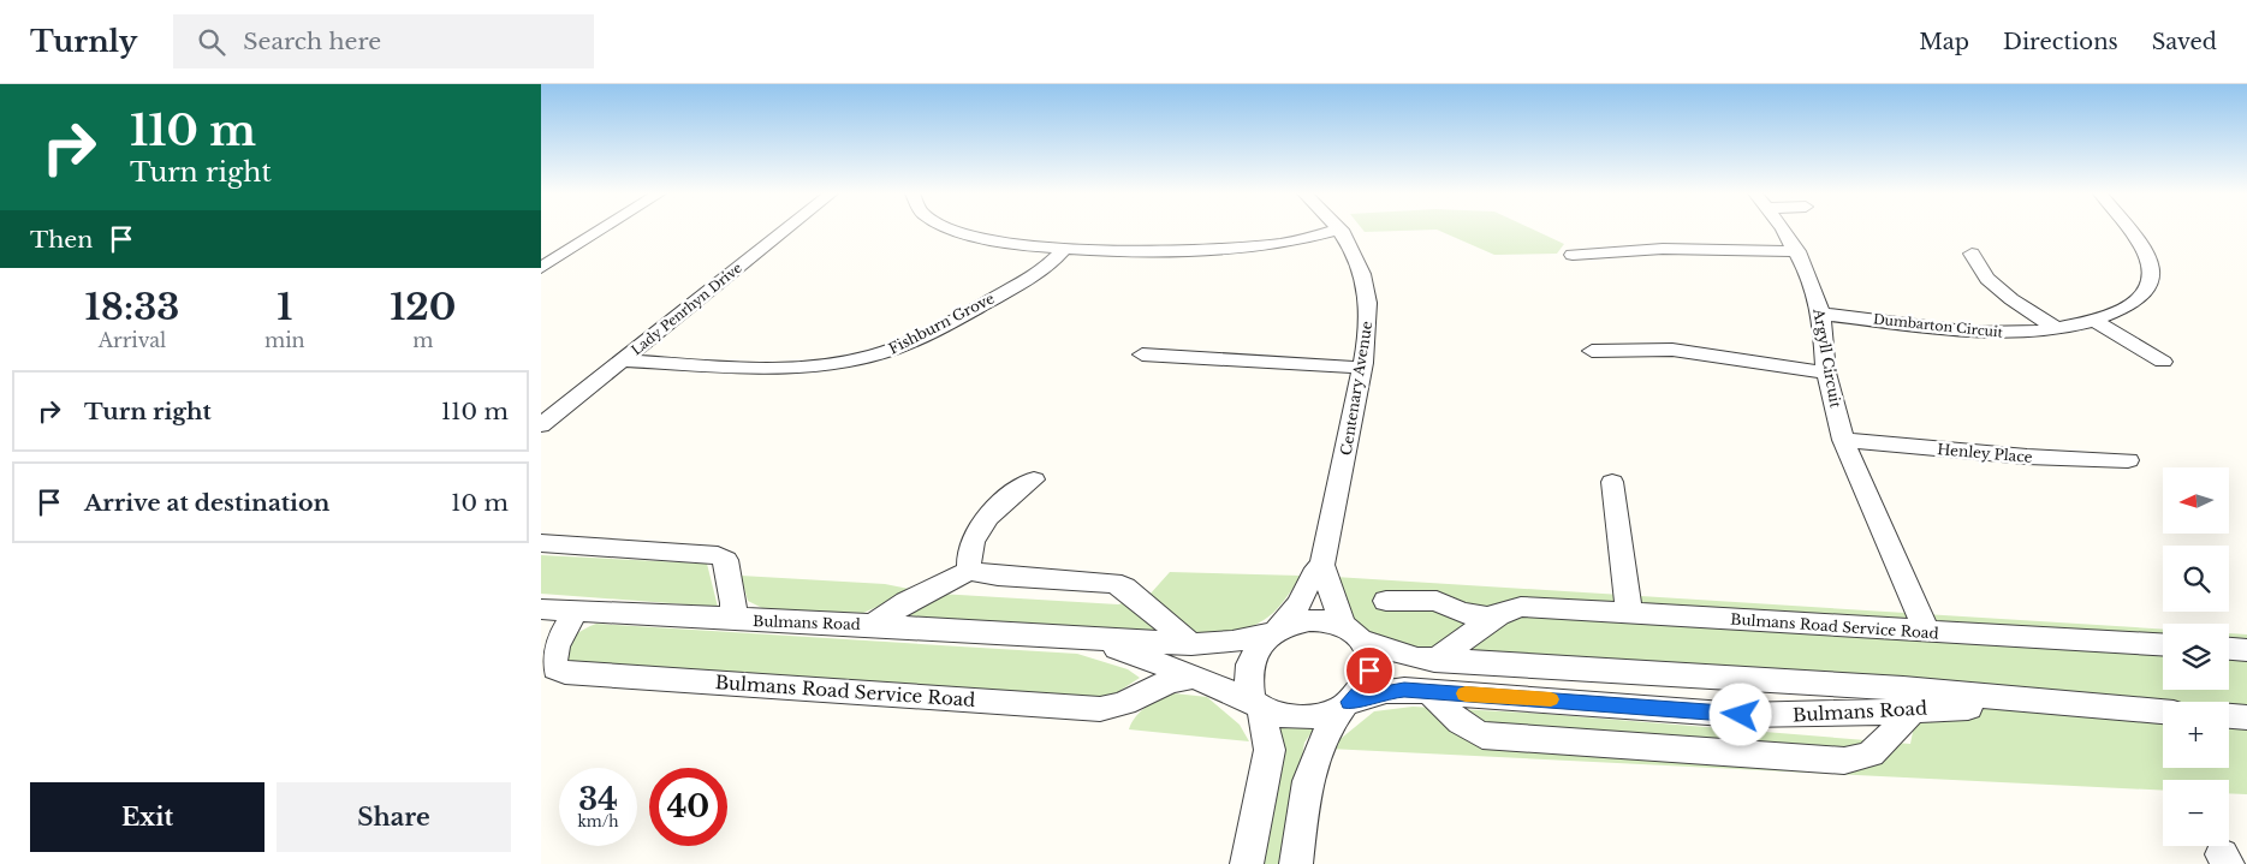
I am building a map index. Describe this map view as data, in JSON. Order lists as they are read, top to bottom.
{
  "streets": {
    "street": [
      "Lady Penrhyn Drive",
      "Fishburn Grove",
      "Dumbarton Circuit",
      "Argyll Circuit",
      "Centenary Avenue",
      "Henley Place",
      "Bulmans Road",
      "Bulmans Road Service Road"
    ]
  },
  "crossings": [
    ["Lady Penrhyn Drive", "Fishburn Grove"],
    ["Dumbarton Circuit", "Argyll Circuit"],
    ["Argyll Circuit", "Henley Place"],
    ["Argyll Circuit", "Bulmans Road Service Road"],
    ["Centenary Avenue", "Bulmans Road"],
    ["Bulmans Road", "Bulmans Road Service Road"]
  ],
  "north": "left",
  "page": {
    "header": "Turnly",
    "search": "Search here",
    "nav": ["Map", "Directions", "Saved"],
    "turn": ["110 m", "Turn right"],
    "then": "Then",
    "eta": [
      "18:33",
      "Arrival",
      "1",
      "min",
      "120",
      "m"
    ],
    "list": [
      {
        "name": "Turn right",
        "value": "110 m"
      },
      {
        "name": "Arrive at destination",
        "value": "10 m"
      }
    ],
    "map_buttons": ["+", "−"],
    "speed": "34 km/h",
    "limit": "40",
    "buttons": ["Exit", "Share"]
  }
}
